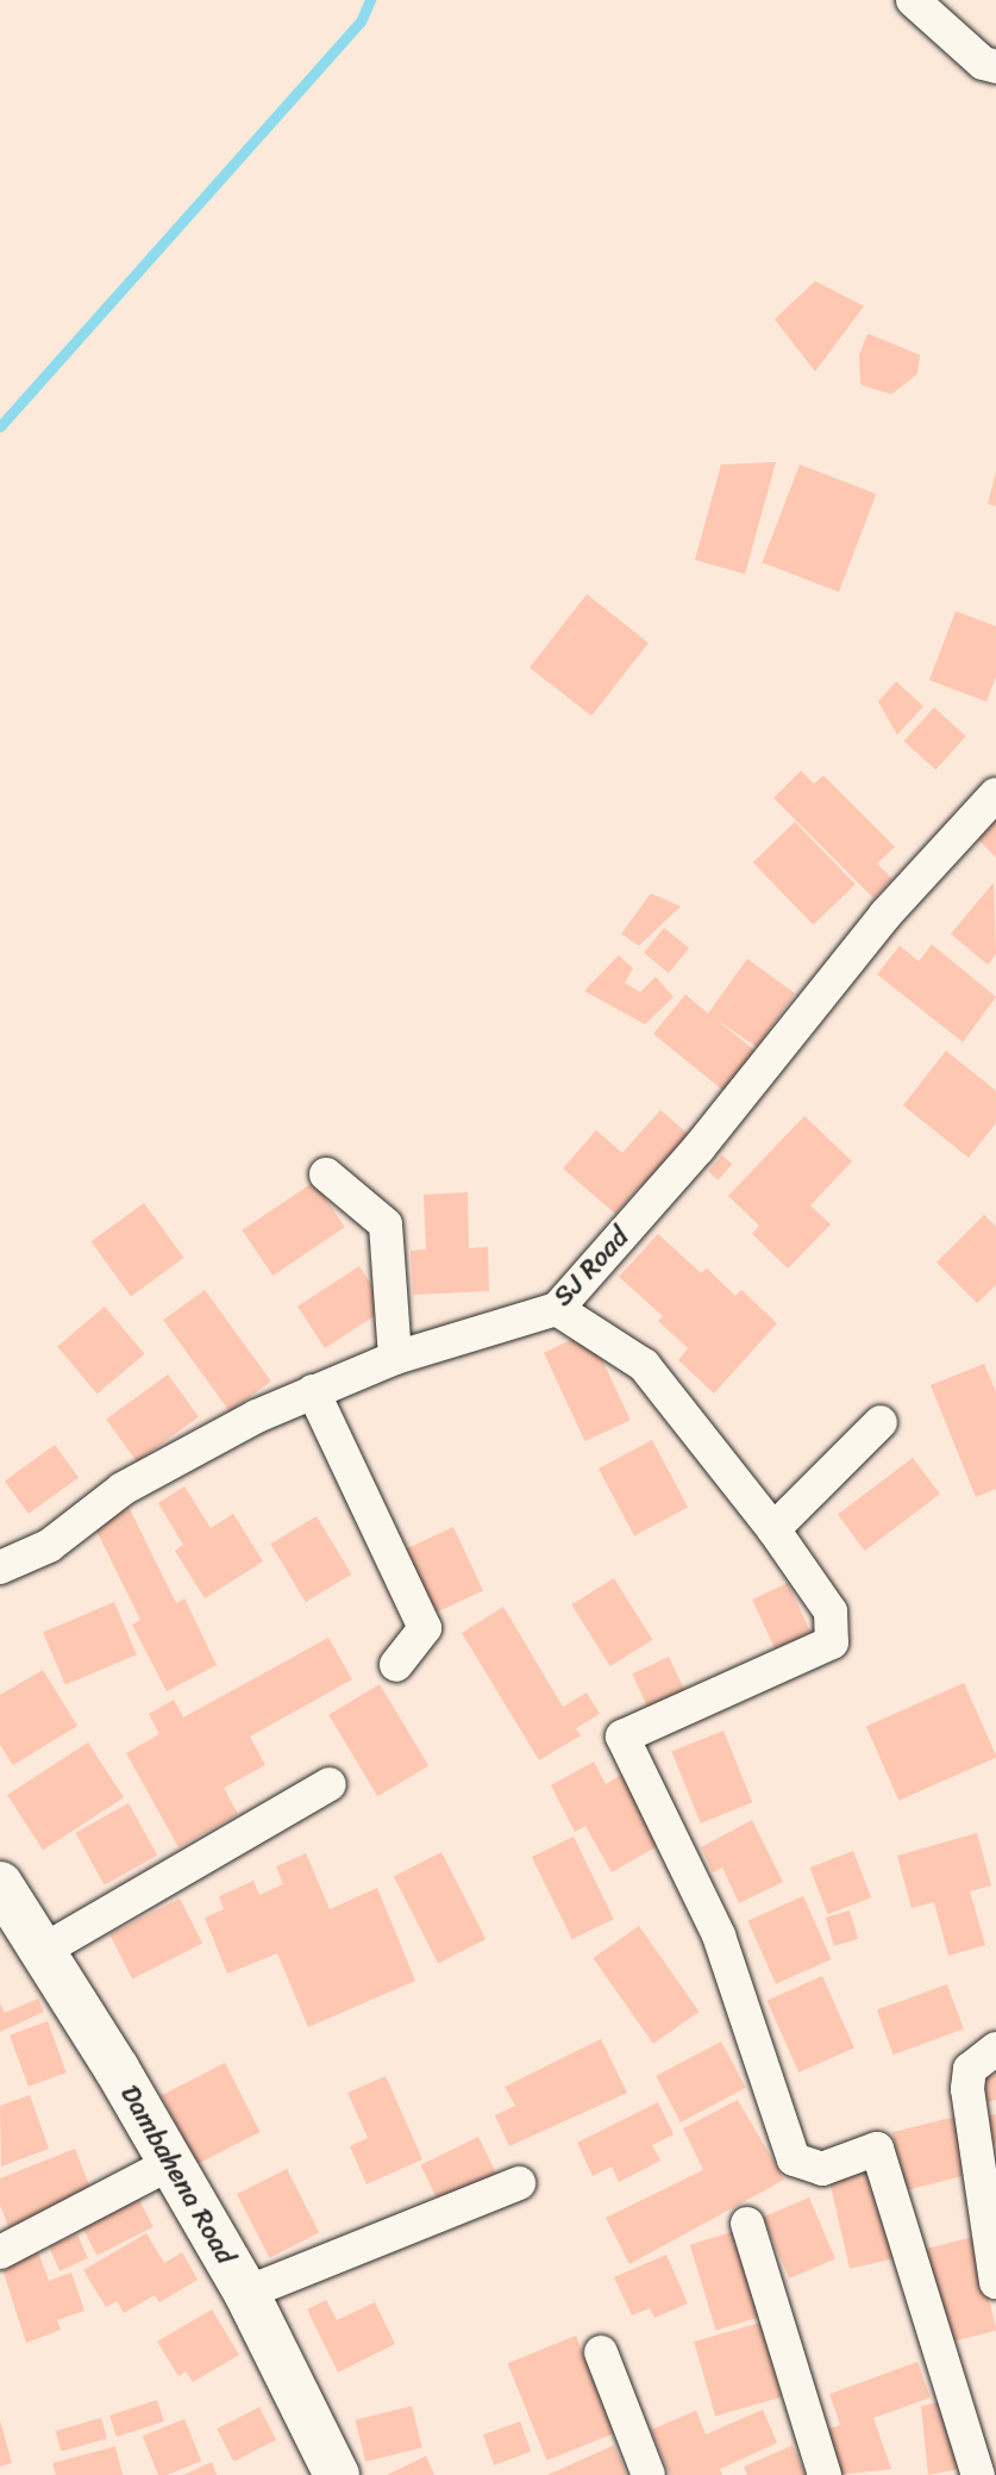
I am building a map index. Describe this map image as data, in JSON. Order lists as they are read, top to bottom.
{
  "streets": {
    "street": ["SJ Road", "Dambahena Road"]
  }
}
